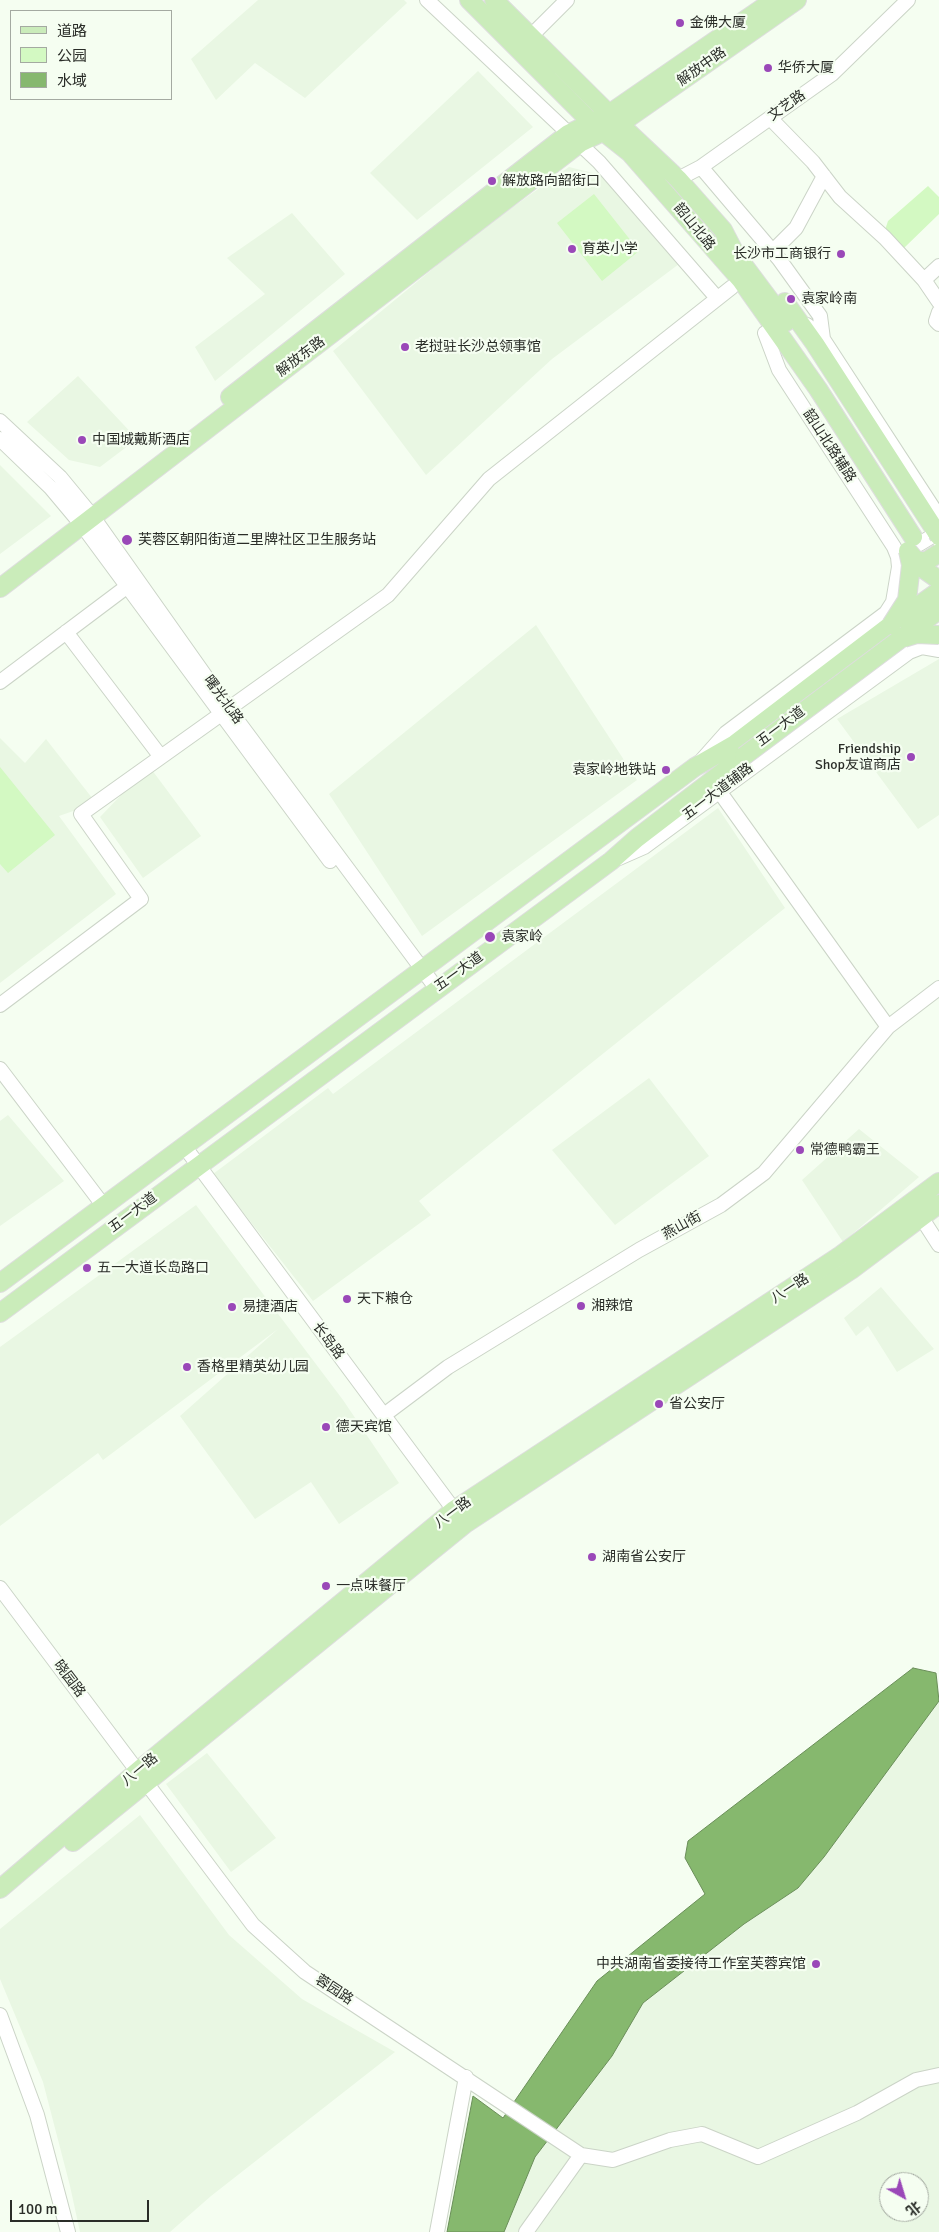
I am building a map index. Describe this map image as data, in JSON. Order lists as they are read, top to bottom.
{
  "streets": {
    "main road": [
      "解放中路",
      "韶山北路",
      "解放东路",
      "五一大道",
      "八一路"
    ],
    "street": [
      "文艺路",
      "韶山北路辅路",
      "曙光北路",
      "五一大道辅路",
      "燕山街",
      "长岛路",
      "晓园路",
      "蓉园路"
    ]
  },
  "crossings": [
    ["解放中路", "韶山北路"],
    ["解放中路", "解放东路"],
    ["文艺路", "韶山北路"],
    ["韶山北路", "解放东路"],
    ["韶山北路", "韶山北路辅路"],
    ["解放东路", "曙光北路"],
    ["曙光北路", "五一大道"],
    ["五一大道", "五一大道辅路"],
    ["五一大道", "长岛路"],
    ["燕山街", "长岛路"],
    ["八一路", "长岛路"],
    ["八一路", "晓园路"],
    ["八一路", "蓉园路"],
    ["晓园路", "蓉园路"]
  ],
  "places": [
    "金佛大厦",
    "华侨大厦",
    "解放路向韶街口",
    "育英小学",
    "长沙市工商银行",
    "袁家岭南",
    "老挝驻长沙总领事馆",
    "中国城戴斯酒店",
    "芙蓉区朝阳街道二里牌社区卫生服务站",
    "Friendship Shop友谊商店",
    "袁家岭地铁站",
    "袁家岭",
    "常德鸭霸王",
    "五一大道长岛路口",
    "天下粮仓",
    "湘辣馆",
    "易捷酒店",
    "香格里精英幼儿园",
    "省公安厅",
    "德天宾馆",
    "湖南省公安厅",
    "一点味餐厅",
    "中共湖南省委接待工作室芙蓉宾馆"
  ],
  "legend": ["道路", "公园", "水域"],
  "scale_bar": "100 m",
  "north": "bottom right"
}
